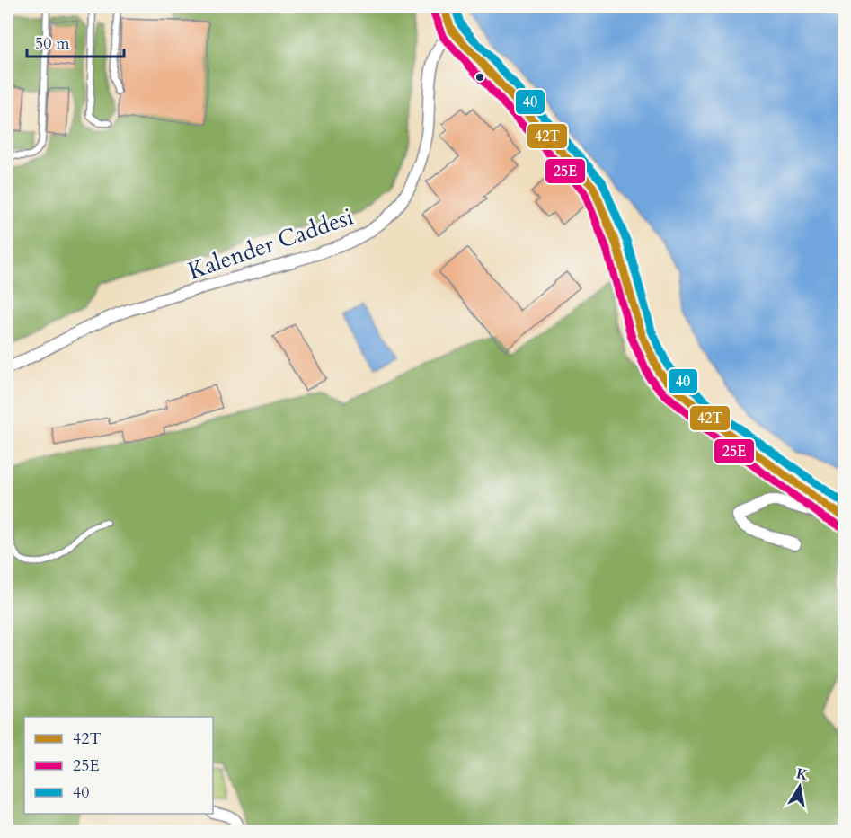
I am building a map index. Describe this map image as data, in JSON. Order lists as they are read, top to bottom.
{
  "streets": {
    "street": ["Kalender Caddesi"]
  },
  "lines": ["transit line 42T", "transit line 40", "transit line 25E"],
  "legend": ["42T", "25E", "40"],
  "scale_bar": "50 m",
  "north": "top"
}
